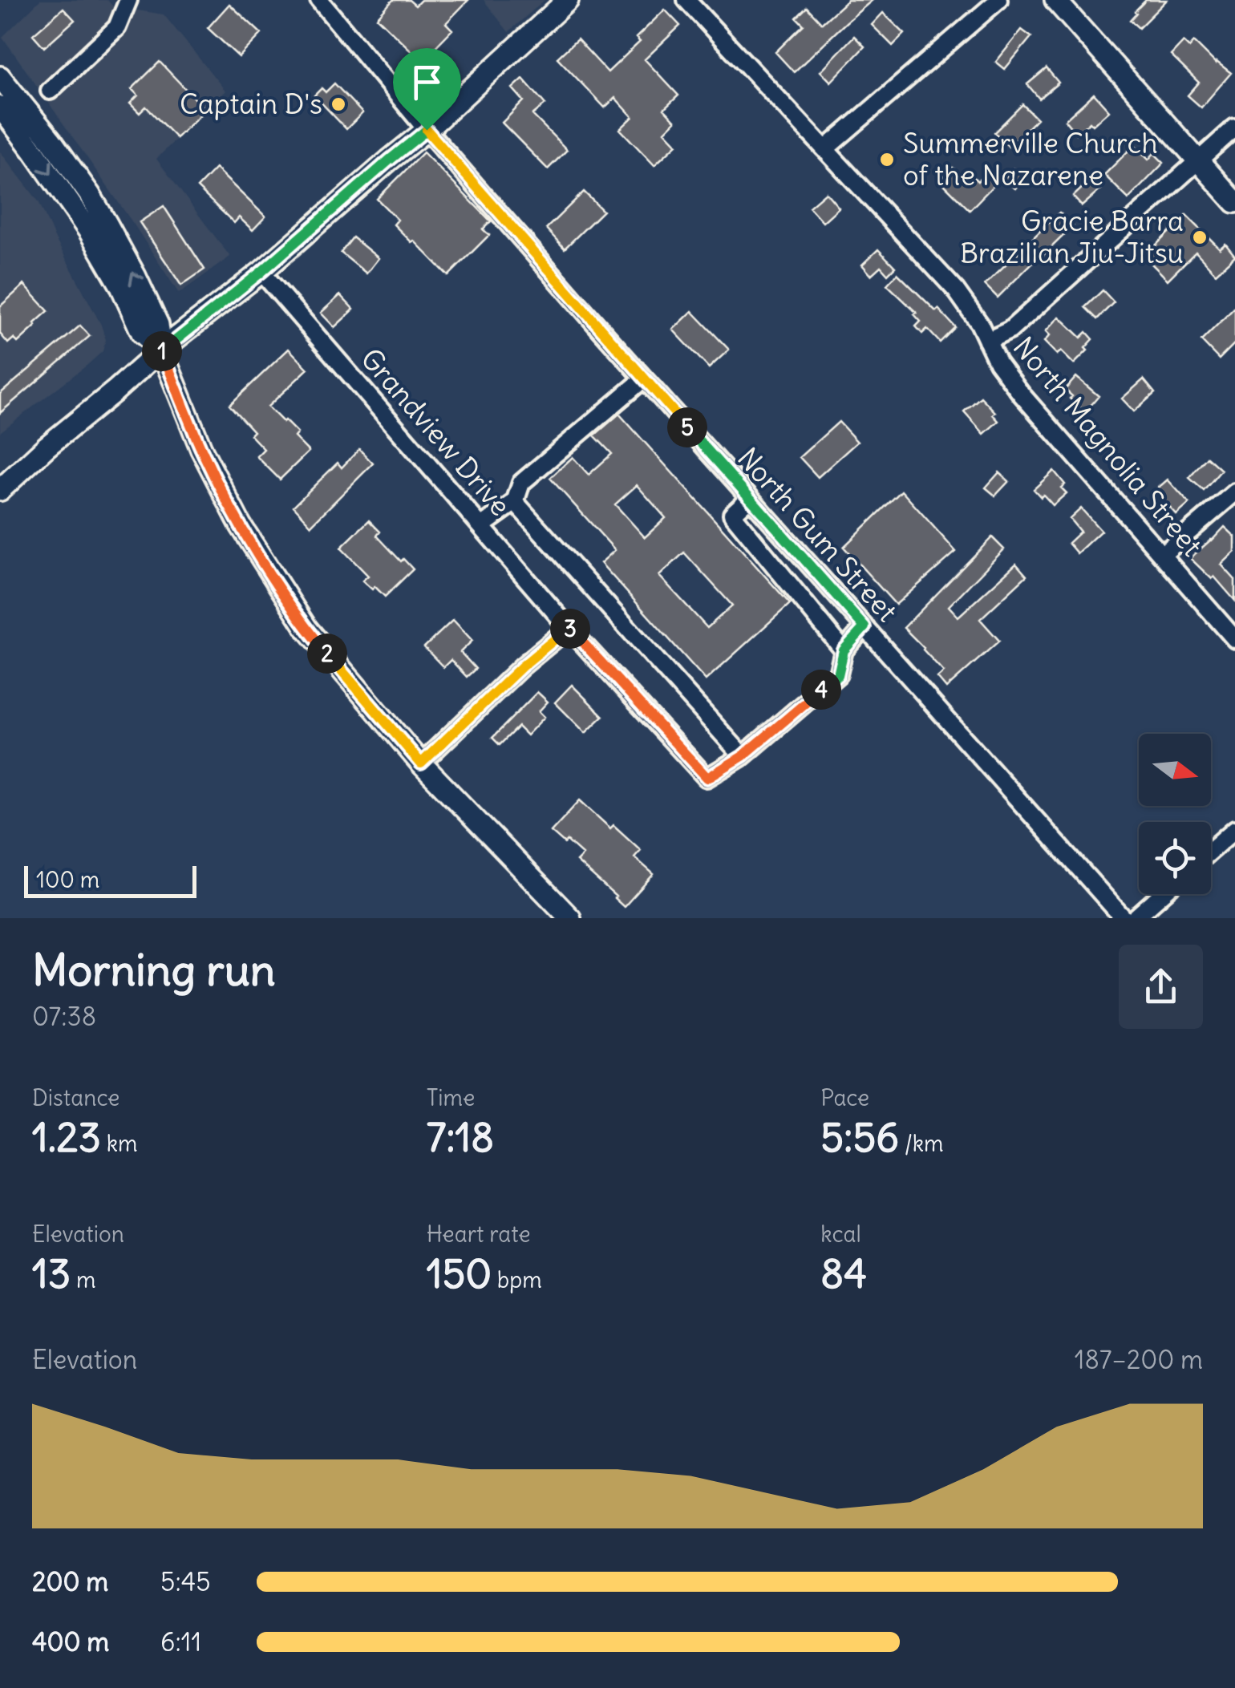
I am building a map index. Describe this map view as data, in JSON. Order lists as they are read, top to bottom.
{
  "streets": {
    "street": ["Grandview Drive", "North Magnolia Street", "North Gum Street"]
  },
  "places": ["Captain D's", "Summerville Church of the Nazarene", "Gracie Barra Brazilian Jiu-Jitsu"],
  "scale_bar": "100 m",
  "north": "right",
  "page": {
    "pins": [
      "1",
      "5",
      "3",
      "2",
      "4"
    ],
    "scale": "100 m",
    "heading": ["Morning run", "07:38"],
    "stats": [
      ["Distance", "1.23 km"],
      ["Time", "7:18"],
      ["Pace", "5:56 /km"],
      ["Elevation", "13 m"],
      ["Heart rate", "150 bpm"],
      ["kcal", "84"]
    ],
    "chart": ["Elevation", "187–200 m"],
    "list": [
      {
        "name": "200 m",
        "note": "5:45"
      },
      {
        "name": "400 m",
        "note": "6:11"
      }
    ]
  }
}
